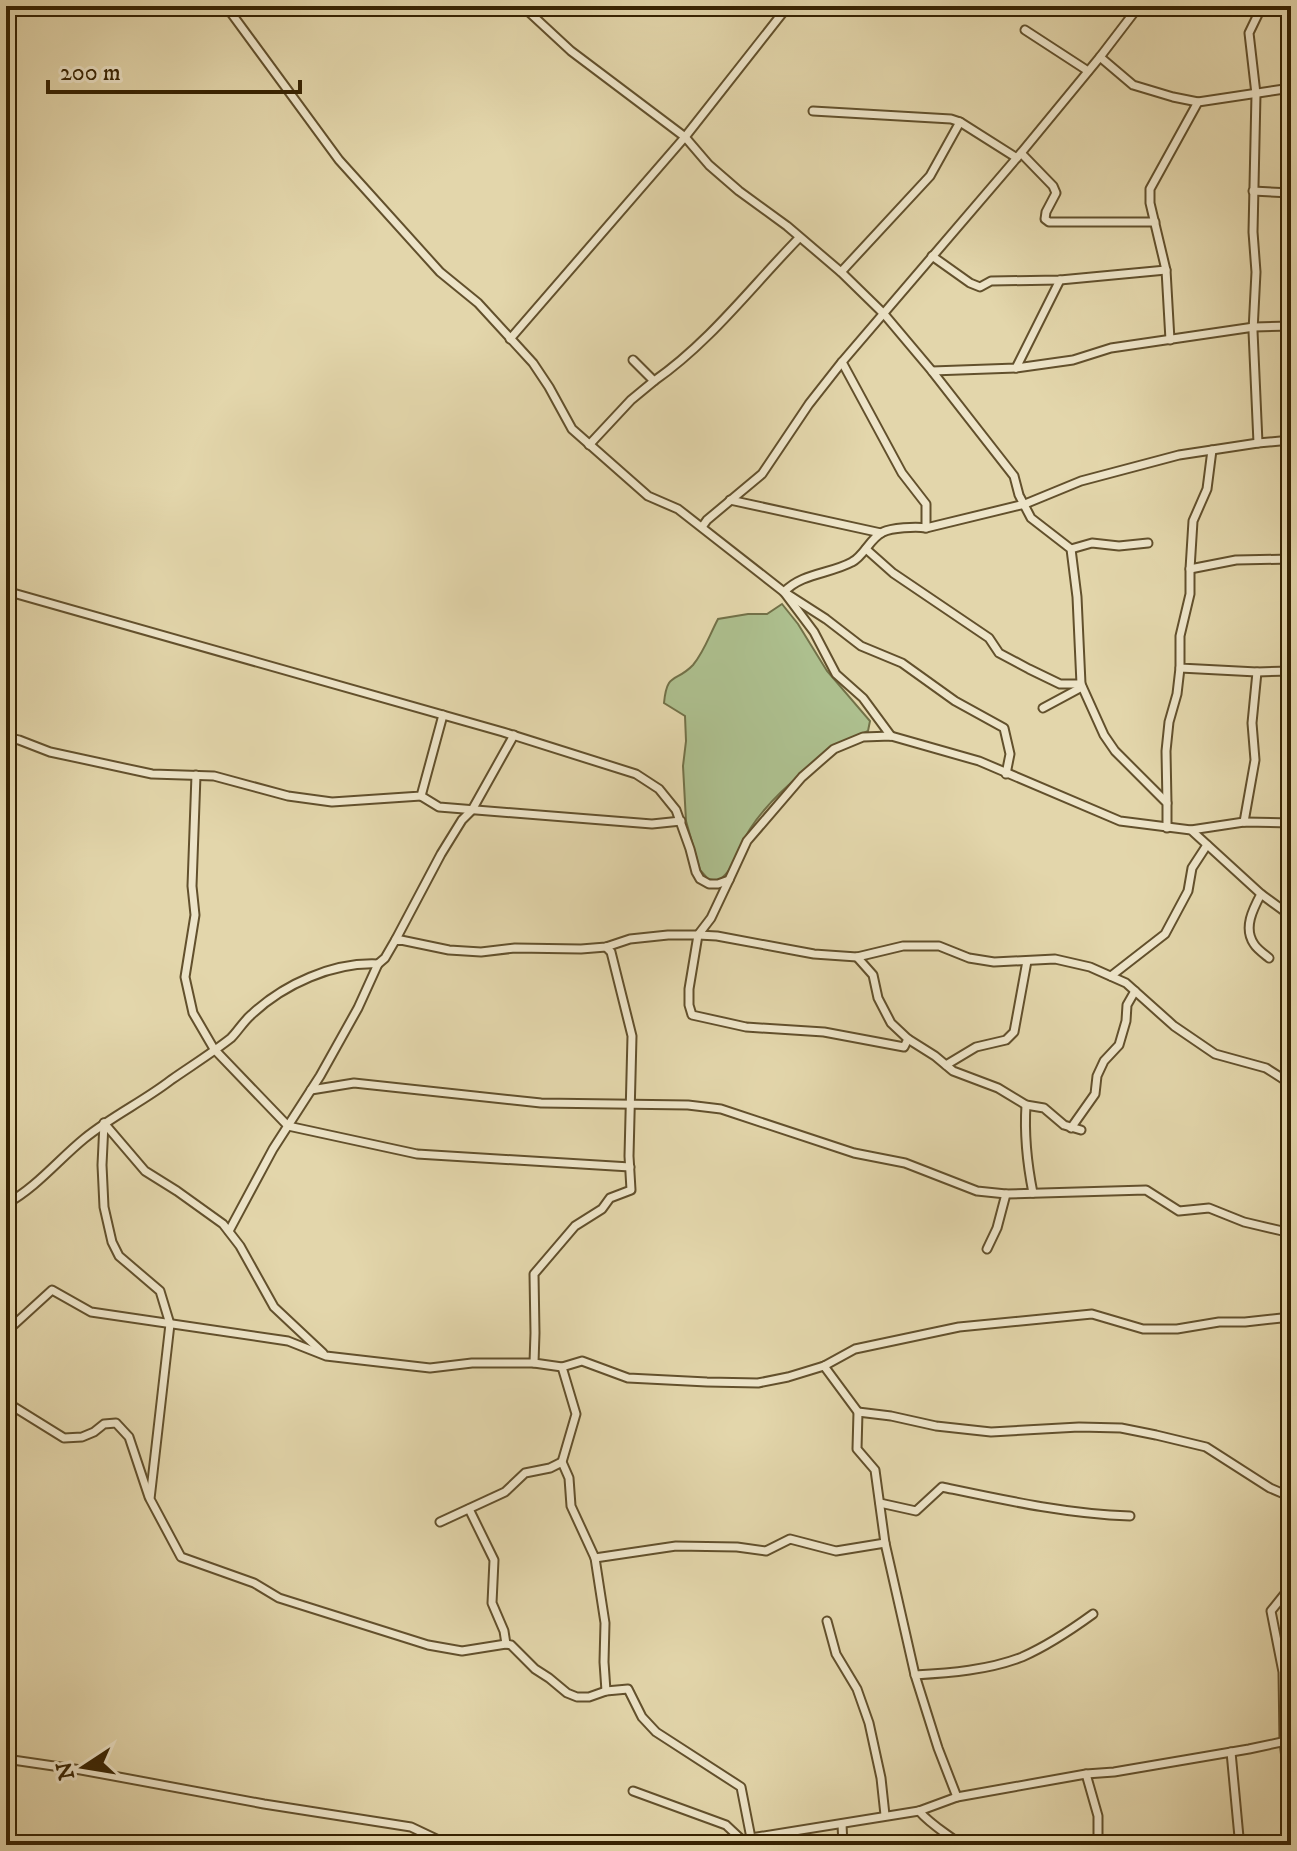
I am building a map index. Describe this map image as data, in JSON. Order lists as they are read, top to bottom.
{
  "scale_bar": "200 m",
  "north": "left"
}
